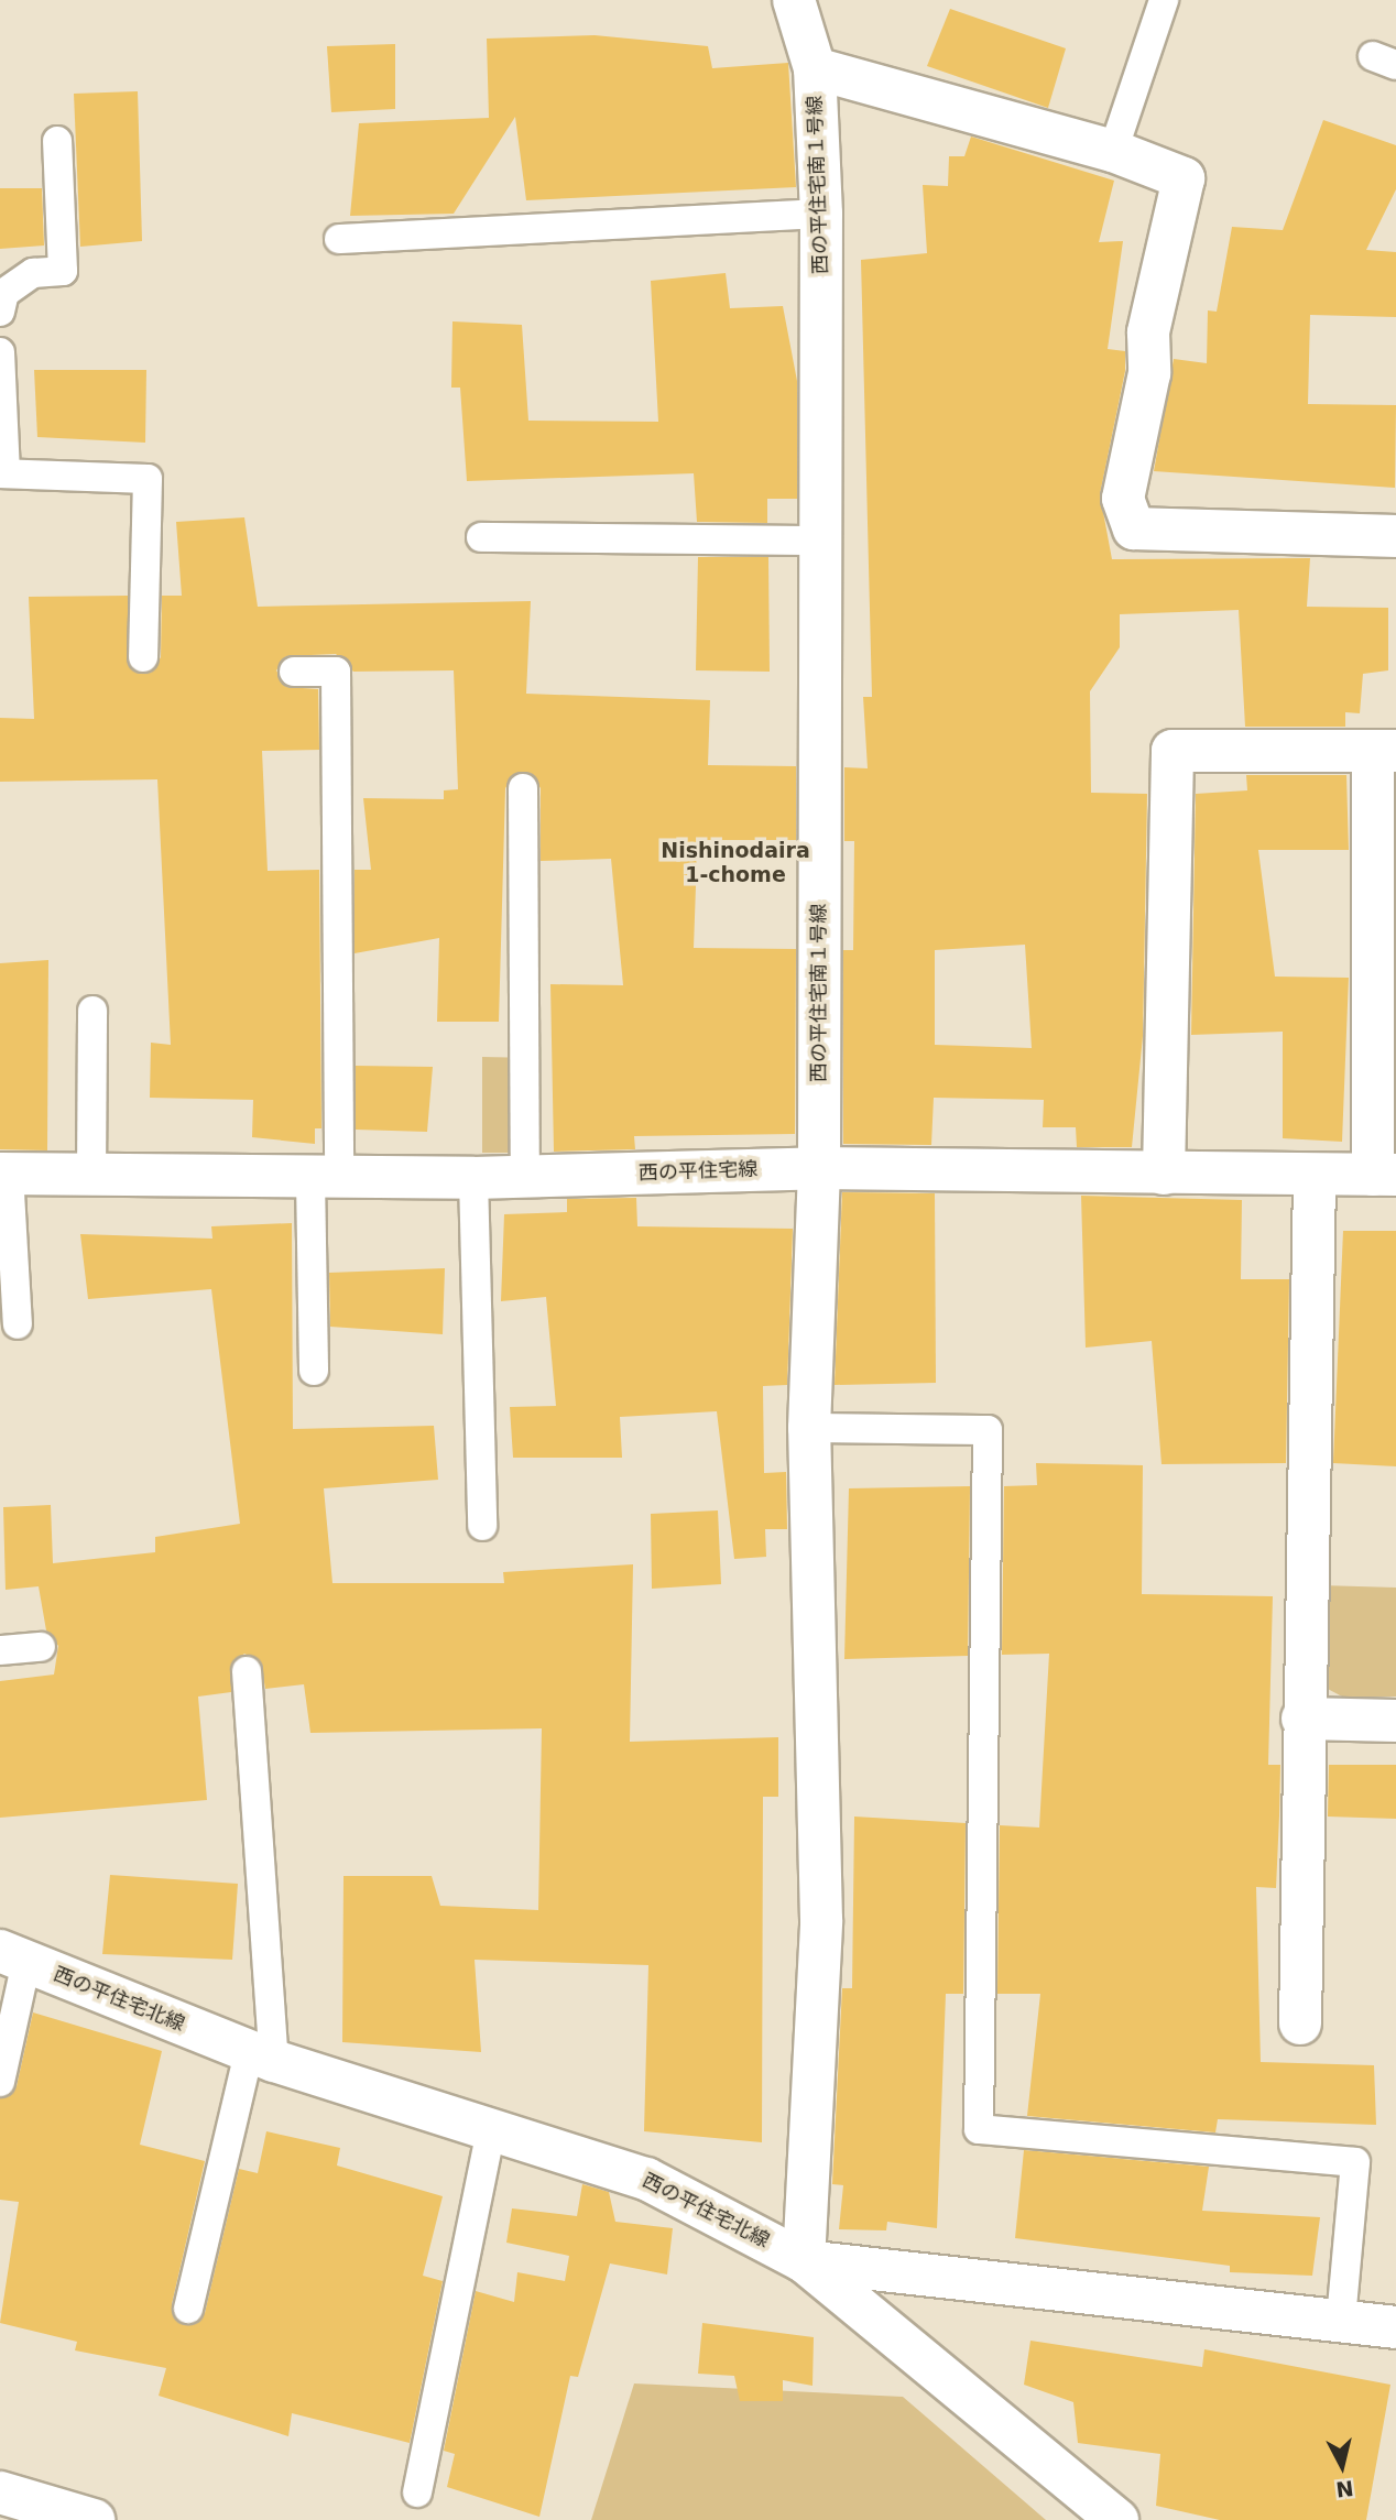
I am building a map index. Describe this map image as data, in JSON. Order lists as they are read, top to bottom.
{
  "streets": {
    "street": ["西の平住宅南１号線", "西の平住宅線", "西の平住宅北線"]
  },
  "crossings": [
    ["西の平住宅南１号線", "西の平住宅線"],
    ["西の平住宅南１号線", "西の平住宅北線"]
  ],
  "districts": ["Nishinodaira 1-chome"],
  "north": "bottom"
}
